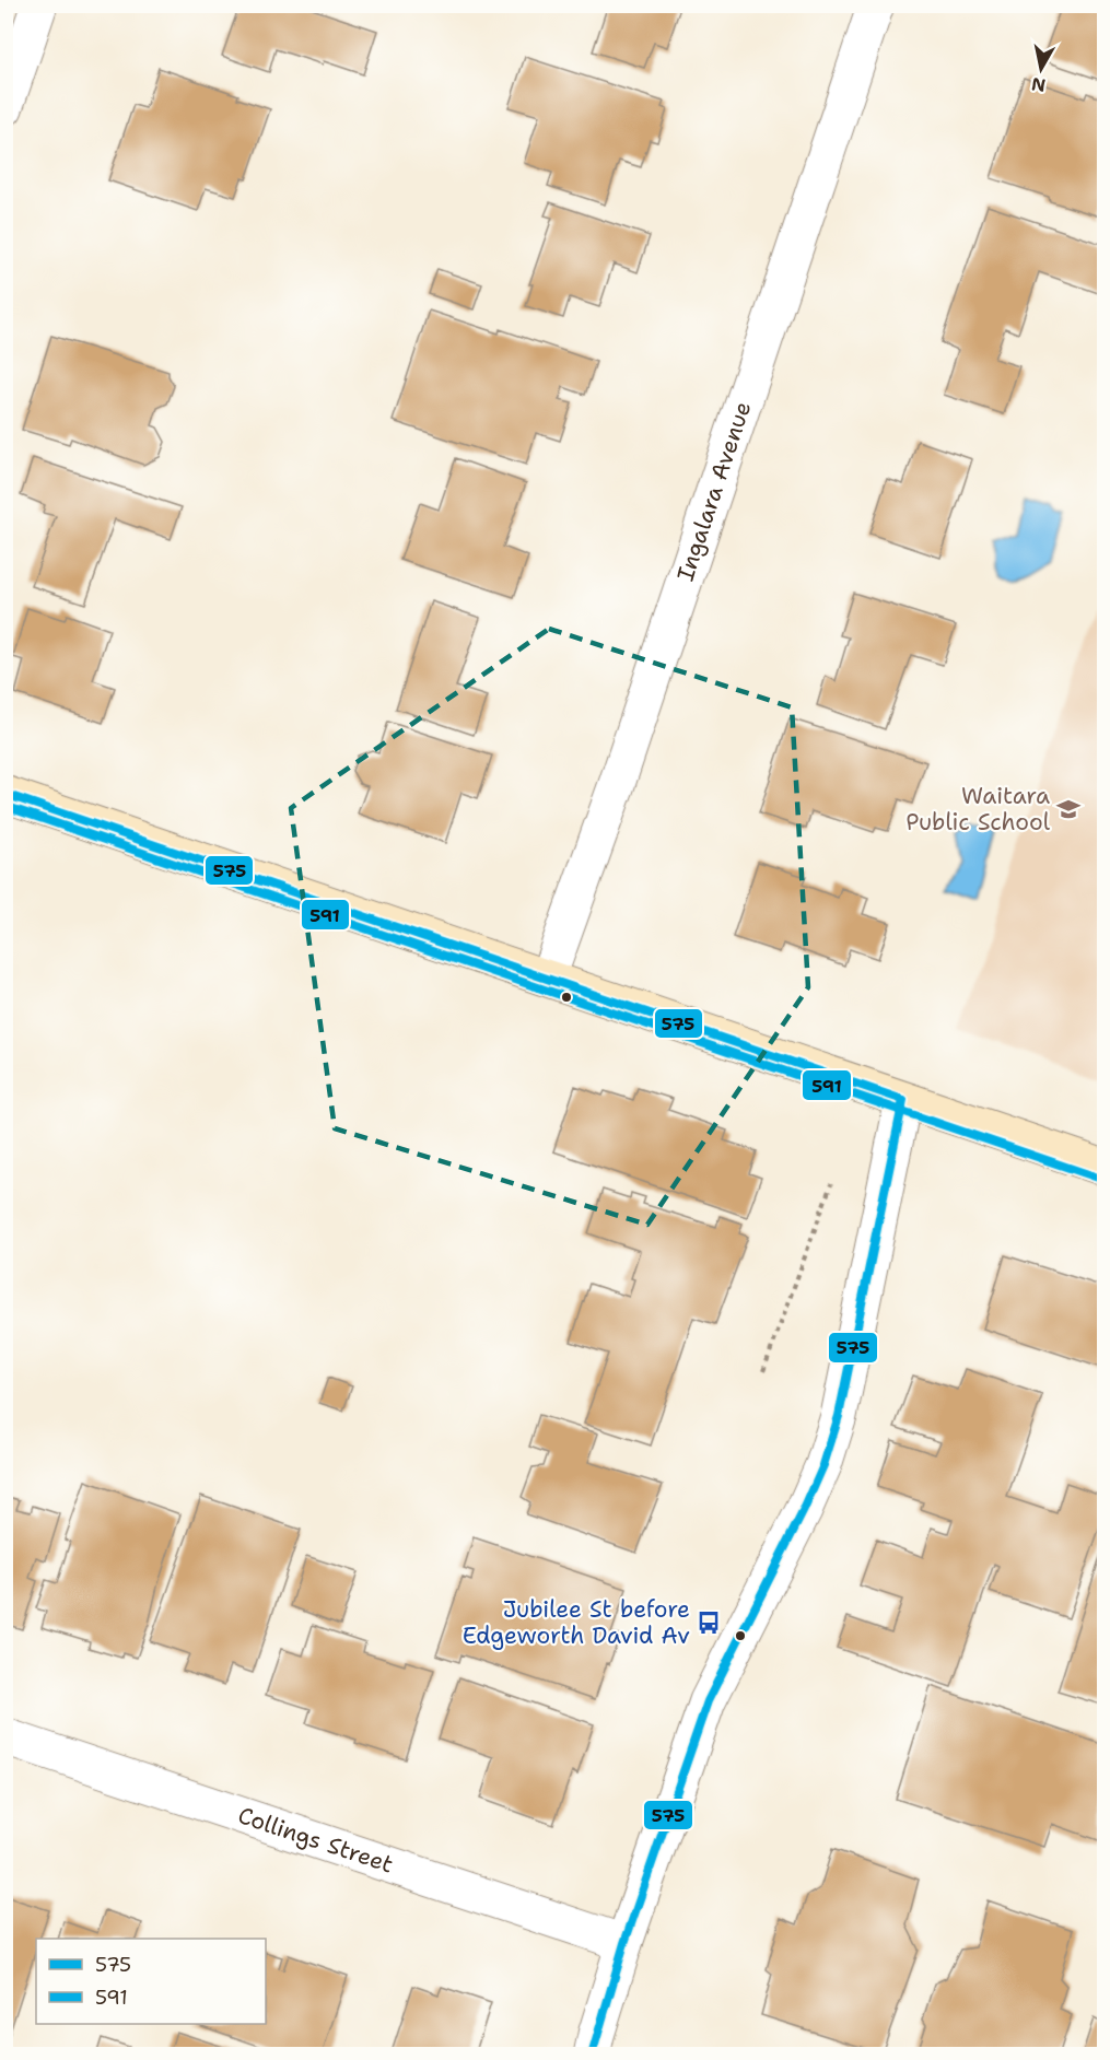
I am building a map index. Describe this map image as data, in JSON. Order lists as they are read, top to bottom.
{
  "streets": {
    "street": ["Ingalara Avenue", "Collings Street"]
  },
  "places": {
    "school or university": ["Waitara Public School"],
    "bus stop": ["Jubilee St before Edgeworth David Av"]
  },
  "lines": ["transit line 575", "transit line 591"],
  "legend": ["575", "591"],
  "north": "bottom"
}
